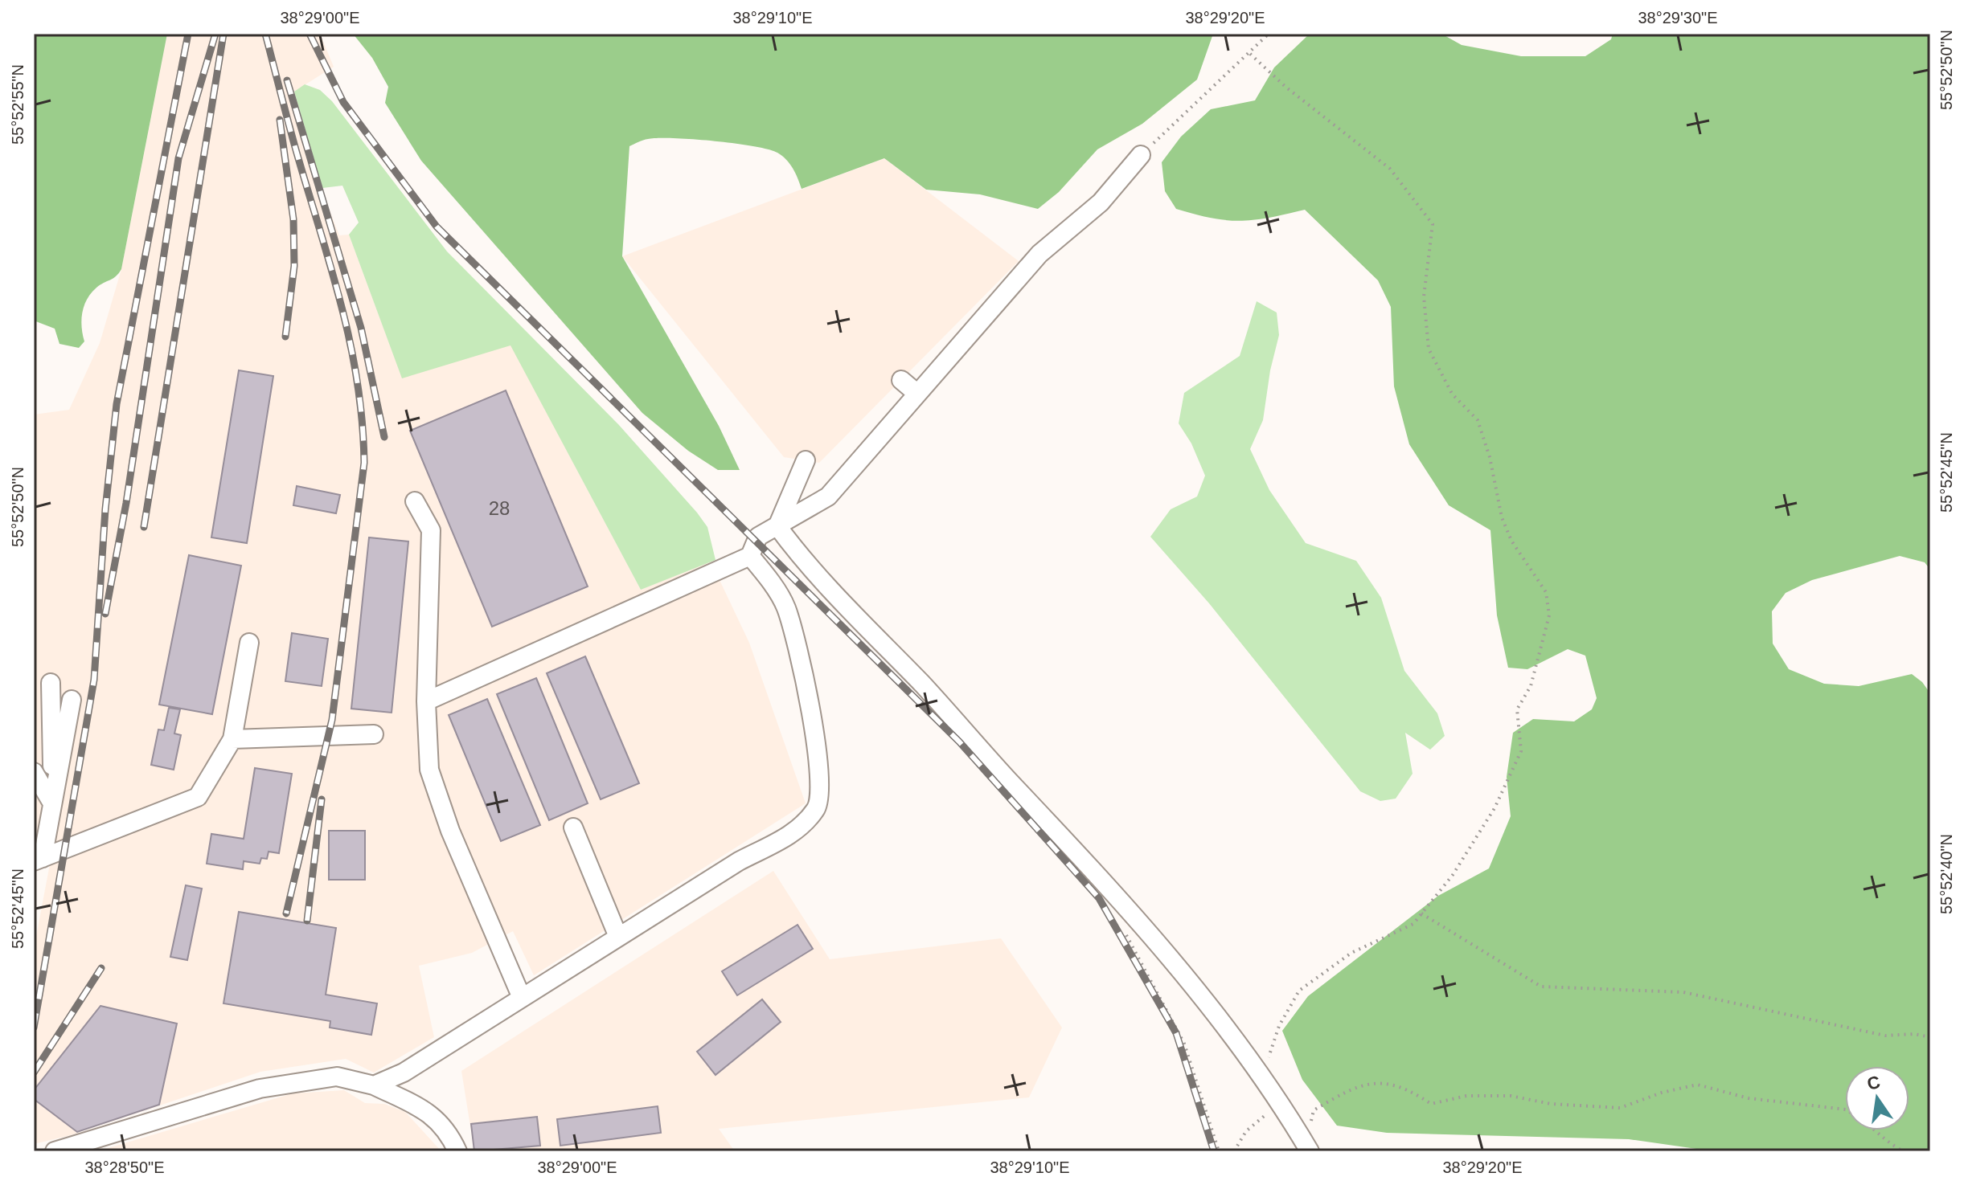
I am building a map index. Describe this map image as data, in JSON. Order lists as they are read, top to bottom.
{
  "house_numbers": ["28"],
  "north": "top",
  "coordinates": [
    "38°29'00\"E",
    "38°29'10\"E",
    "38°29'20\"E",
    "38°29'30\"E",
    "55°52'50\"N",
    "55°52'55\"N",
    "55°52'45\"N",
    "55°52'40\"N",
    "38°28'50\"E"
  ]
}
